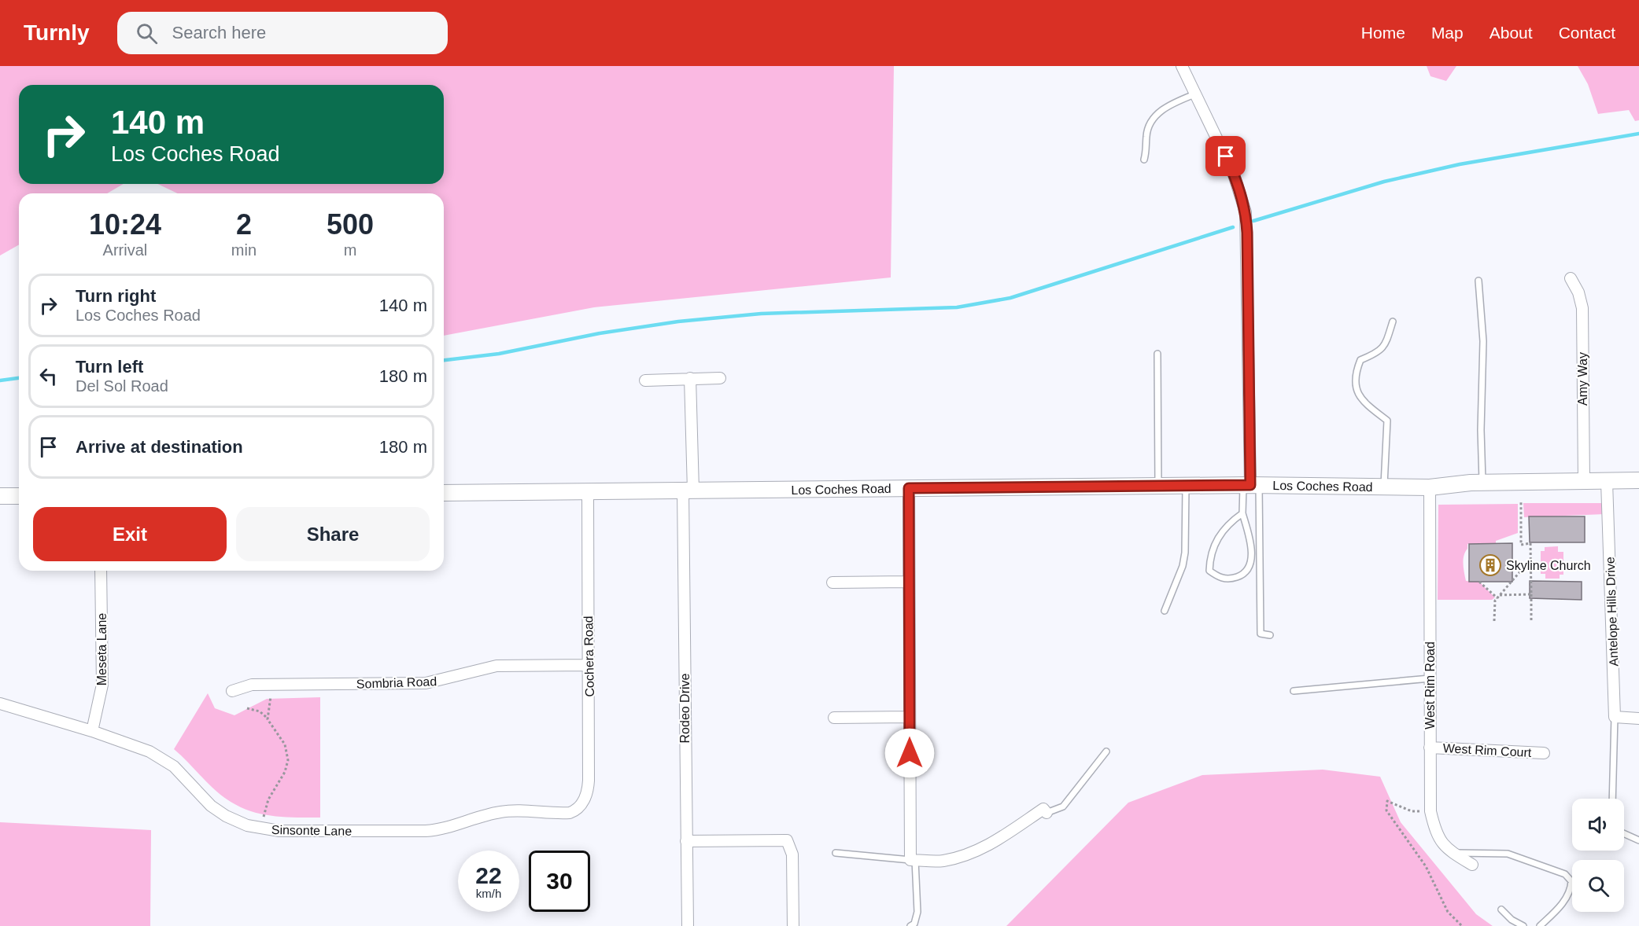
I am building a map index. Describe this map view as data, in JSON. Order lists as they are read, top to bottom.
{
  "streets": {
    "main road": ["Los Coches Road"],
    "street": [
      "Amy Way",
      "Antelope Hills Drive",
      "Meseta Lane",
      "Cochera Road",
      "Sombria Road",
      "West Rim Road",
      "Rodeo Drive",
      "West Rim Court",
      "Sinsonte Lane"
    ]
  },
  "crossings": [
    ["Amy Way", "Los Coches Road"],
    ["Los Coches Road", "Antelope Hills Drive"],
    ["Los Coches Road", "Cochera Road"],
    ["Los Coches Road", "West Rim Road"],
    ["Los Coches Road", "Rodeo Drive"],
    ["Meseta Lane", "Sinsonte Lane"],
    ["Cochera Road", "Sombria Road"],
    ["Cochera Road", "Sinsonte Lane"],
    ["West Rim Road", "West Rim Court"]
  ],
  "places": {
    "building": ["Skyline Church"]
  },
  "page": {
    "header": "Turnly",
    "search": "Search here",
    "nav": [
      "Home",
      "Map",
      "About",
      "Contact"
    ],
    "turn": ["140 m", "Los Coches Road"],
    "eta": [
      "10:24",
      "Arrival",
      "2",
      "min",
      "500",
      "m"
    ],
    "list": [
      {
        "name": "Turn right",
        "note": "Los Coches Road",
        "value": "140 m"
      },
      {
        "name": "Turn left",
        "note": "Del Sol Road",
        "value": "180 m"
      },
      {
        "name": "Arrive at destination",
        "value": "180 m"
      }
    ],
    "buttons": ["Exit", "Share"],
    "speed": "22 km/h",
    "limit": "30"
  }
}
